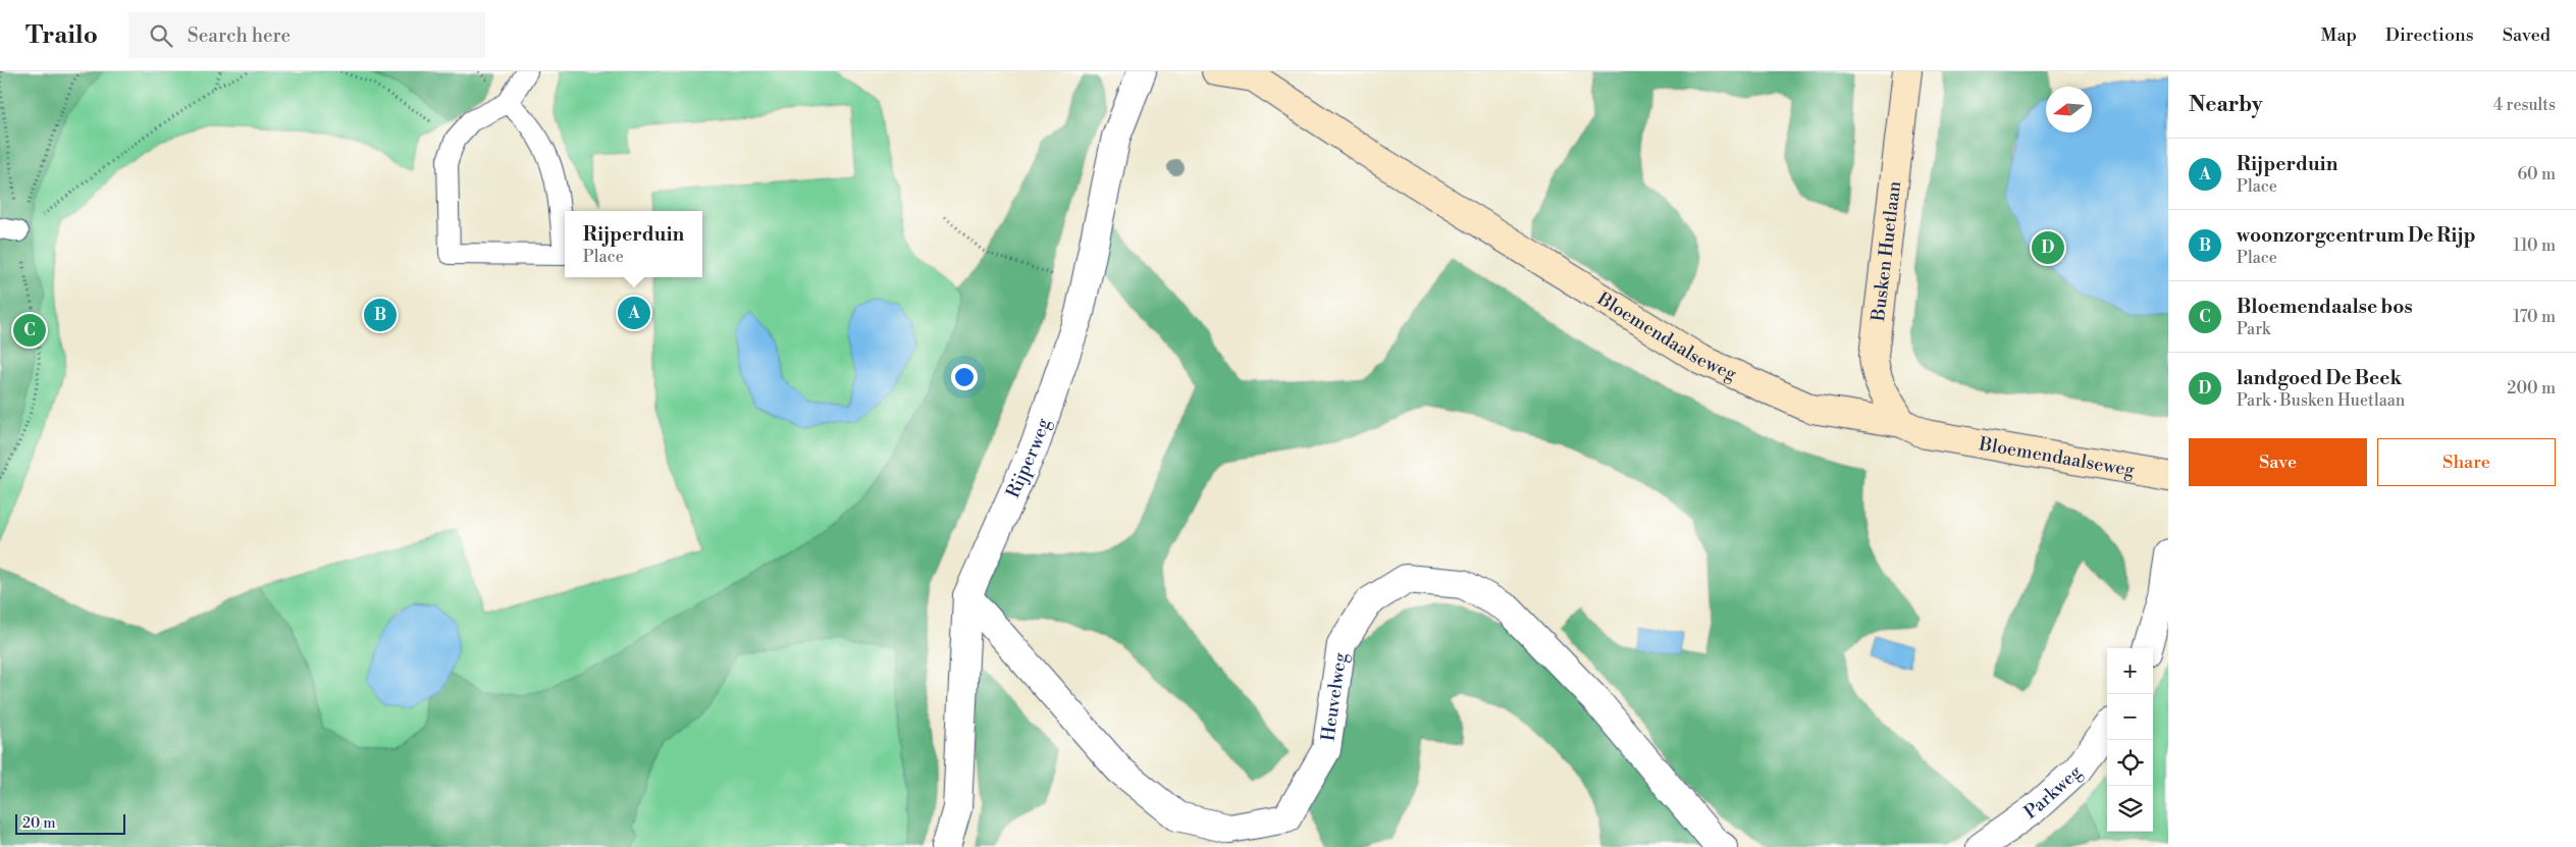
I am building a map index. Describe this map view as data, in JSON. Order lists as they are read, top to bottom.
{
  "streets": {
    "street": [
      "Busken Huetlaan",
      "Bloemendaalseweg",
      "Rijperweg",
      "Heuvelweg",
      "Parkweg"
    ]
  },
  "crossings": [
    ["Busken Huetlaan", "Bloemendaalseweg"],
    ["Rijperweg", "Heuvelweg"]
  ],
  "scale_bar": "20 m",
  "north": "left",
  "page": {
    "header": "Trailo",
    "search": "Search here",
    "nav": ["Map", "Directions", "Saved"],
    "heading": ["Nearby", "4 results"],
    "list": [
      {
        "mark": "A",
        "name": "Rijperduin",
        "note": "Place",
        "value": "60 m"
      },
      {
        "mark": "B",
        "name": "woonzorgcentrum De Rijp",
        "note": "Place",
        "value": "110 m"
      },
      {
        "mark": "C",
        "name": "Bloemendaalse bos",
        "note": "Park",
        "value": "170 m"
      },
      {
        "mark": "D",
        "name": "landgoed De Beek",
        "note": "Park · Busken Huetlaan",
        "value": "200 m"
      }
    ],
    "popup": ["Rijperduin", "Place"],
    "pins": [
      "D",
      "A",
      "B",
      "C"
    ],
    "buttons": ["Save", "Share"],
    "map_buttons": ["+", "−"],
    "scale": "20 m"
  }
}
